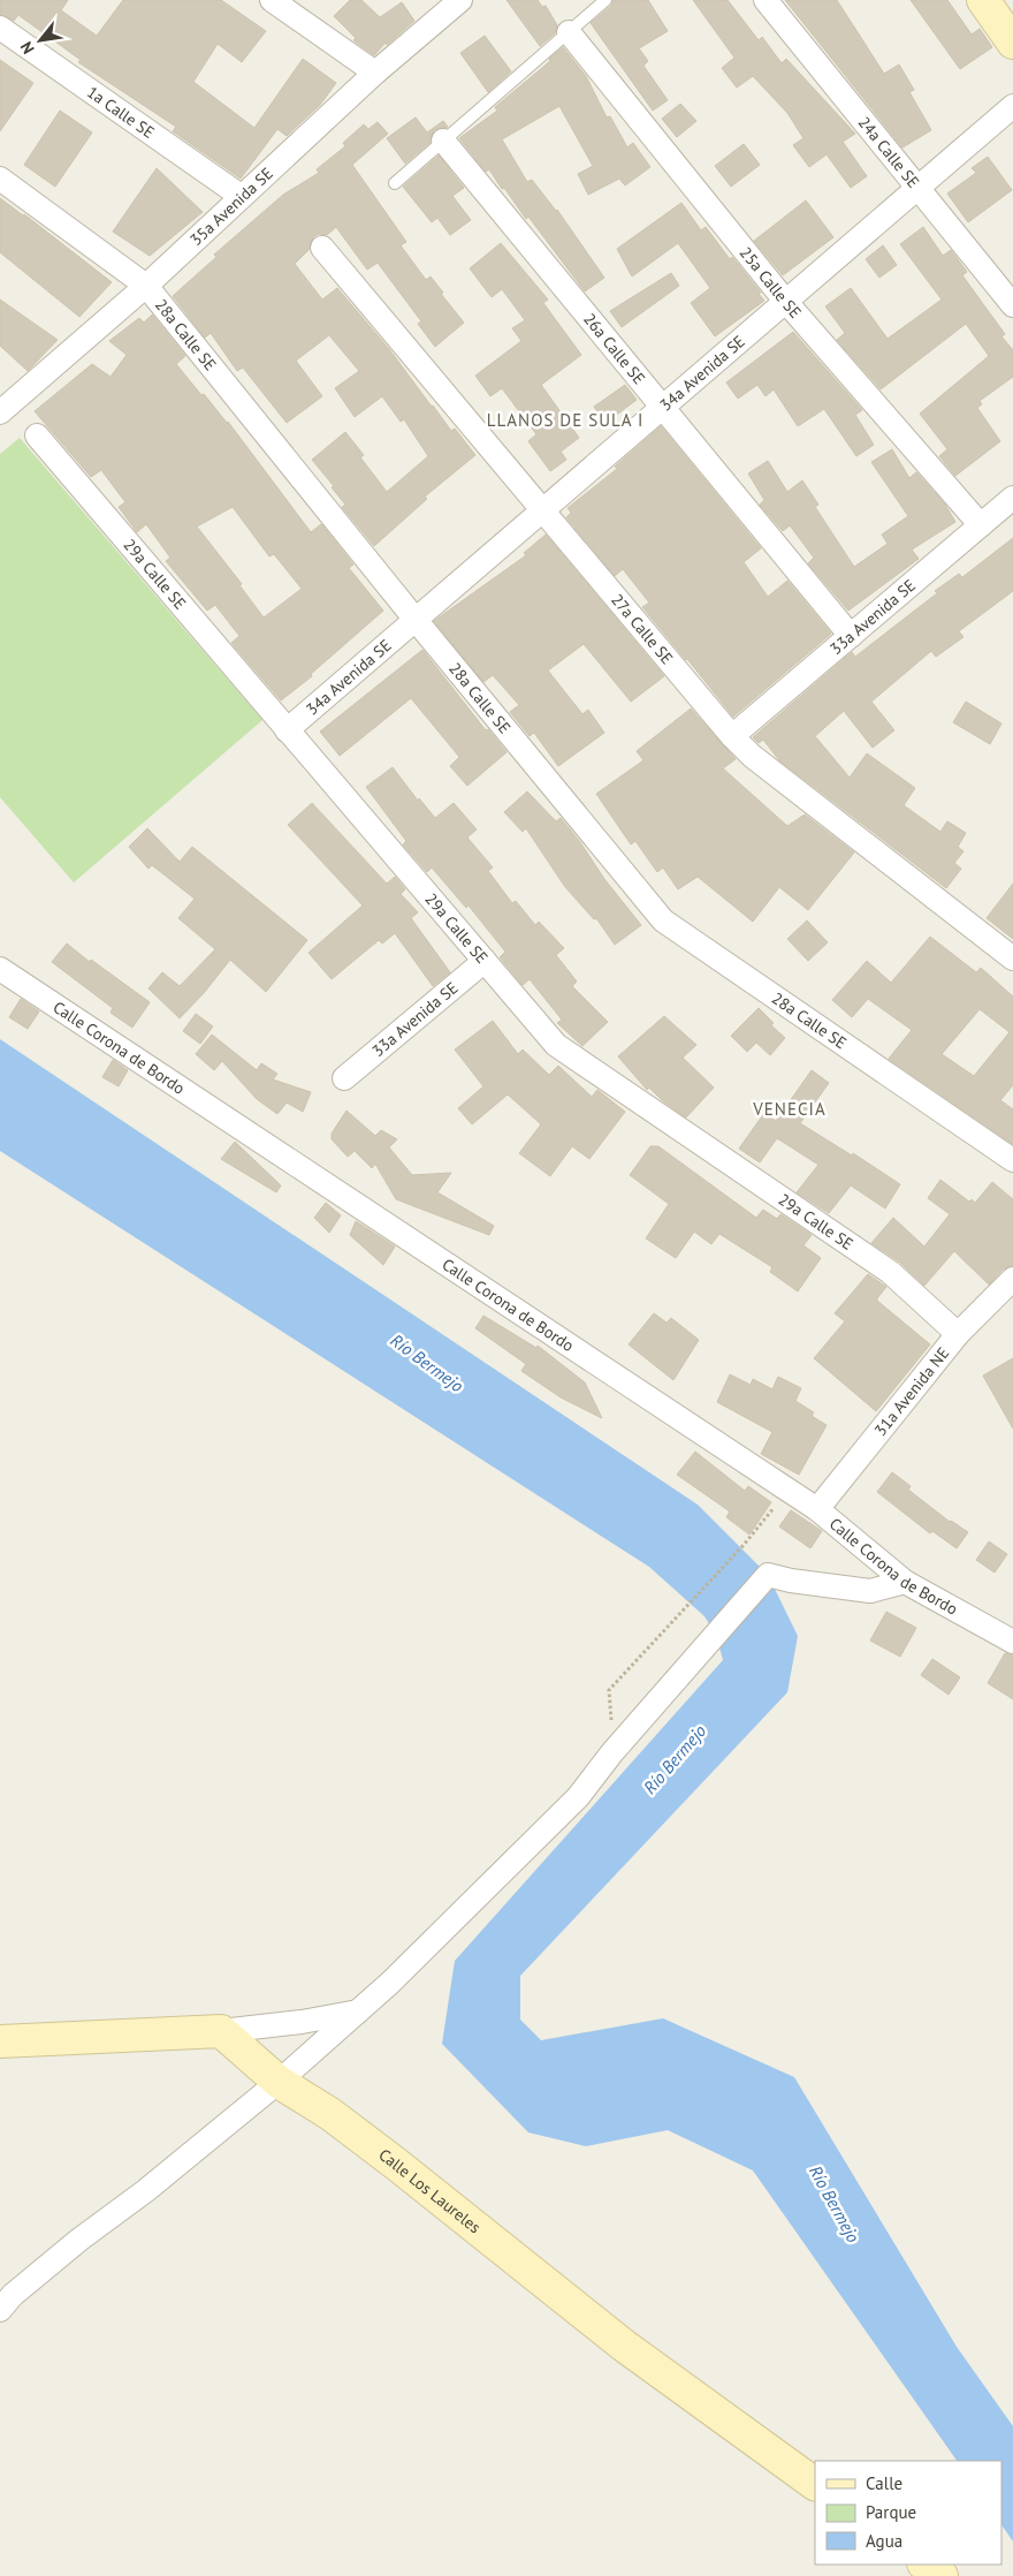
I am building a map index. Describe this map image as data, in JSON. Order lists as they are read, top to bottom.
{
  "streets": {
    "street": [
      "1a Calle SE",
      "24a Calle SE",
      "35a Avenida SE",
      "25a Calle SE",
      "28a Calle SE",
      "26a Calle SE",
      "34a Avenida SE",
      "29a Calle SE",
      "33a Avenida SE",
      "27a Calle SE",
      "Calle Corona de Bordo",
      "31a Avenida NE",
      "Calle Los Laureles"
    ]
  },
  "crossings": [
    ["1a Calle SE", "35a Avenida SE"],
    ["24a Calle SE", "34a Avenida SE"],
    ["35a Avenida SE", "28a Calle SE"],
    ["25a Calle SE", "34a Avenida SE"],
    ["25a Calle SE", "33a Avenida SE"],
    ["28a Calle SE", "34a Avenida SE"],
    ["26a Calle SE", "34a Avenida SE"],
    ["26a Calle SE", "33a Avenida SE"],
    ["34a Avenida SE", "29a Calle SE"],
    ["34a Avenida SE", "27a Calle SE"],
    ["29a Calle SE", "33a Avenida SE"],
    ["29a Calle SE", "31a Avenida NE"],
    ["33a Avenida SE", "27a Calle SE"],
    ["Calle Corona de Bordo", "31a Avenida NE"]
  ],
  "districts": ["LLANOS DE SULA I", "VENECIA"],
  "water": ["Río Bermejo"],
  "legend": ["Calle", "Parque", "Agua"],
  "north": "bottom left"
}
